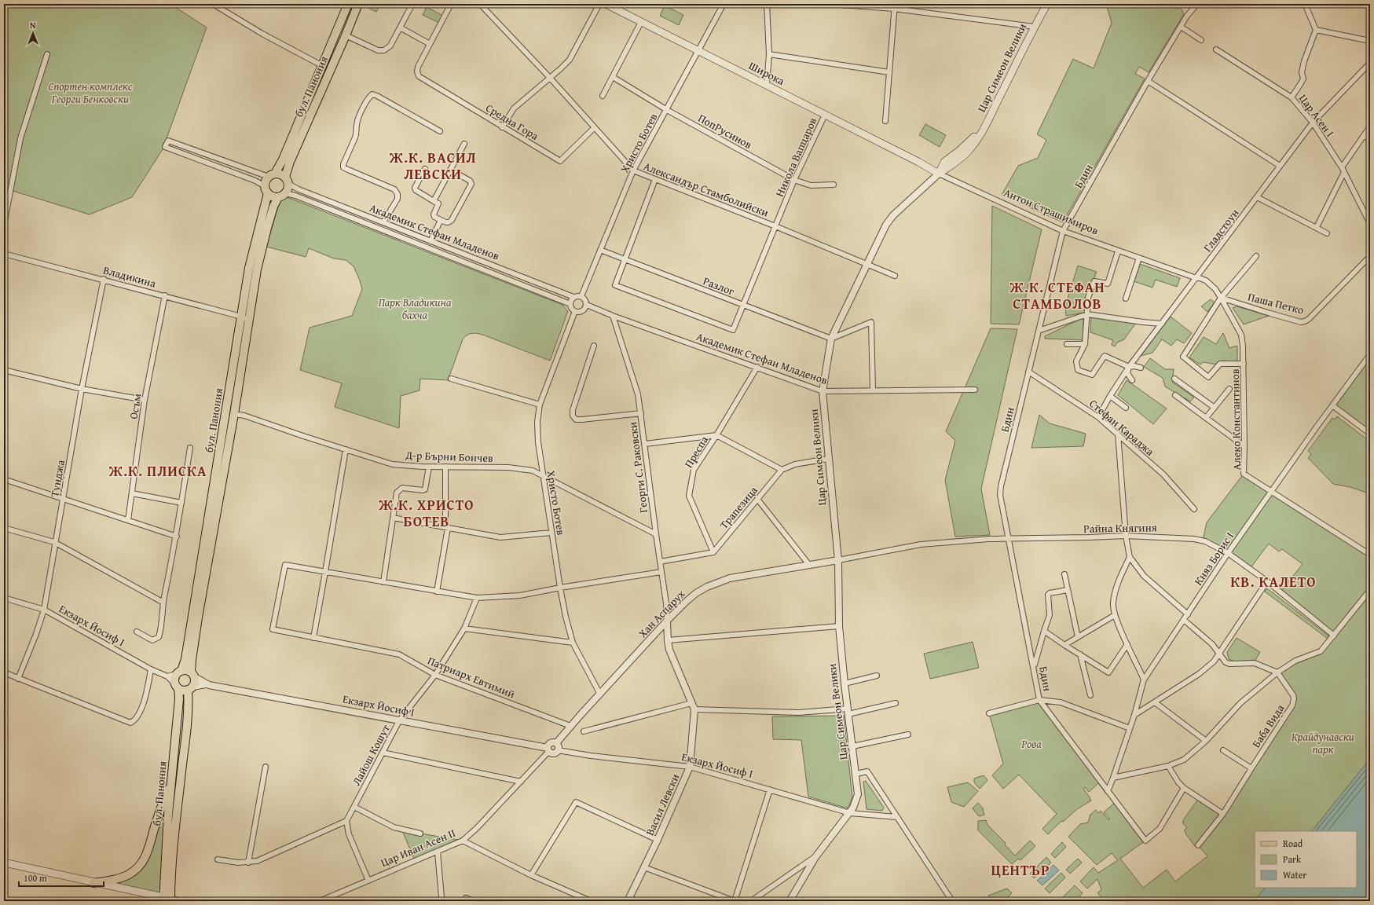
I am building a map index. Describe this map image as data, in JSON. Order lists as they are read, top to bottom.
{
  "streets": {
    "main road": [
      "Цар Симеон Велики",
      "Широка",
      "бул. Панония",
      "Антон Страшимиров"
    ],
    "street": [
      "Цар Асен I",
      "Средна Гора",
      "ПопРусинов",
      "Христо Ботев",
      "Никола Вапцаров",
      "Бдин",
      "Александър Стамболийски",
      "Гладстоун",
      "Академик Стефан Младенов",
      "Владикина",
      "Разлог",
      "Паша Петко",
      "Осъм",
      "Алеко Константинов",
      "Стефан Караджа",
      "Преспа",
      "Д-р Бърни Бончев",
      "Георги С. Раковски",
      "Тунджа",
      "Трапезица",
      "Райна Княгиня",
      "Княз Борис I",
      "Хан Аспарух",
      "Екзарх Йосиф I",
      "Патриарх Евтимий",
      "Баба Вида",
      "Лайош Кошут",
      "Васил Левски",
      "Цар Иван Асен II"
    ]
  },
  "crossings": [
    ["Цар Симеон Велики", "Александър Стамболийски"],
    ["Цар Симеон Велики", "Антон Страшимиров"],
    ["Цар Симеон Велики", "Академик Стефан Младенов"],
    ["Цар Симеон Велики", "Разлог"],
    ["Цар Симеон Велики", "Трапезица"],
    ["Цар Симеон Велики", "Райна Княгиня"],
    ["Цар Симеон Велики", "Хан Аспарух"],
    ["Цар Симеон Велики", "Екзарх Йосиф I"],
    ["Широка", "Христо Ботев"],
    ["Широка", "Никола Вапцаров"],
    ["Широка", "Антон Страшимиров"],
    ["бул. Панония", "Академик Стефан Младенов"],
    ["бул. Панония", "Владикина"],
    ["бул. Панония", "Д-р Бърни Бончев"],
    ["бул. Панония", "Екзарх Йосиф I"],
    ["Цар Асен I", "Гладстоун"],
    ["Средна Гора", "Александър Стамболийски"],
    ["ПопРусинов", "Христо Ботев"],
    ["ПопРусинов", "Никола Вапцаров"],
    ["Христо Ботев", "Александър Стамболийски"],
    ["Христо Ботев", "Академик Стефан Младенов"],
    ["Христо Ботев", "Разлог"],
    ["Христо Ботев", "Д-р Бърни Бончев"],
    ["Христо Ботев", "Хан Аспарух"],
    ["Никола Вапцаров", "Александър Стамболийски"],
    ["Никола Вапцаров", "Разлог"],
    ["Бдин", "Антон Страшимиров"],
    ["Бдин", "Стефан Караджа"],
    ["Бдин", "Райна Княгиня"],
    ["Бдин", "Княз Борис I"],
    ["Антон Страшимиров", "Гладстоун"],
    ["Гладстоун", "Стефан Караджа"],
    ["Академик Стефан Младенов", "Преспа"],
    ["Академик Стефан Младенов", "Георги С. Раковски"],
    ["Владикина", "Осъм"],
    ["Владикина", "Тунджа"],
    ["Паша Петко", "Алеко Константинов"],
    ["Алеко Константинов", "Княз Борис I"],
    ["Преспа", "Трапезица"],
    ["Д-р Бърни Бончев", "Георги С. Раковски"],
    ["Георги С. Раковски", "Хан Аспарух"],
    ["Тунджа", "Екзарх Йосиф I"],
    ["Райна Княгиня", "Княз Борис I"],
    ["Райна Княгиня", "Хан Аспарух"],
    ["Хан Аспарух", "Екзарх Йосиф I"],
    ["Хан Аспарух", "Патриарх Евтимий"],
    ["Екзарх Йосиф I", "Лайош Кошут"],
    ["Екзарх Йосиф I", "Васил Левски"],
    ["Екзарх Йосиф I", "Цар Иван Асен II"],
    ["Патриарх Евтимий", "Лайош Кошут"],
    ["Лайош Кошут", "Цар Иван Асен II"]
  ],
  "districts": [
    "Ж.К. ВАСИЛ ЛЕВСКИ",
    "Ж.К. СТЕФАН СТАМБОЛОВ",
    "Ж.К. ПЛИСКА",
    "Ж.К. ХРИСТО БОТЕВ",
    "КВ. КАЛЕТО",
    "ЦЕНТЪР"
  ],
  "parks": [
    "Спортен комплекс Георги Бенковски",
    "Парк Владикина бахча",
    "Крайдунавски парк",
    "Рова"
  ],
  "legend": ["Road", "Park", "Water"],
  "scale_bar": "100 m",
  "north": "top"
}
